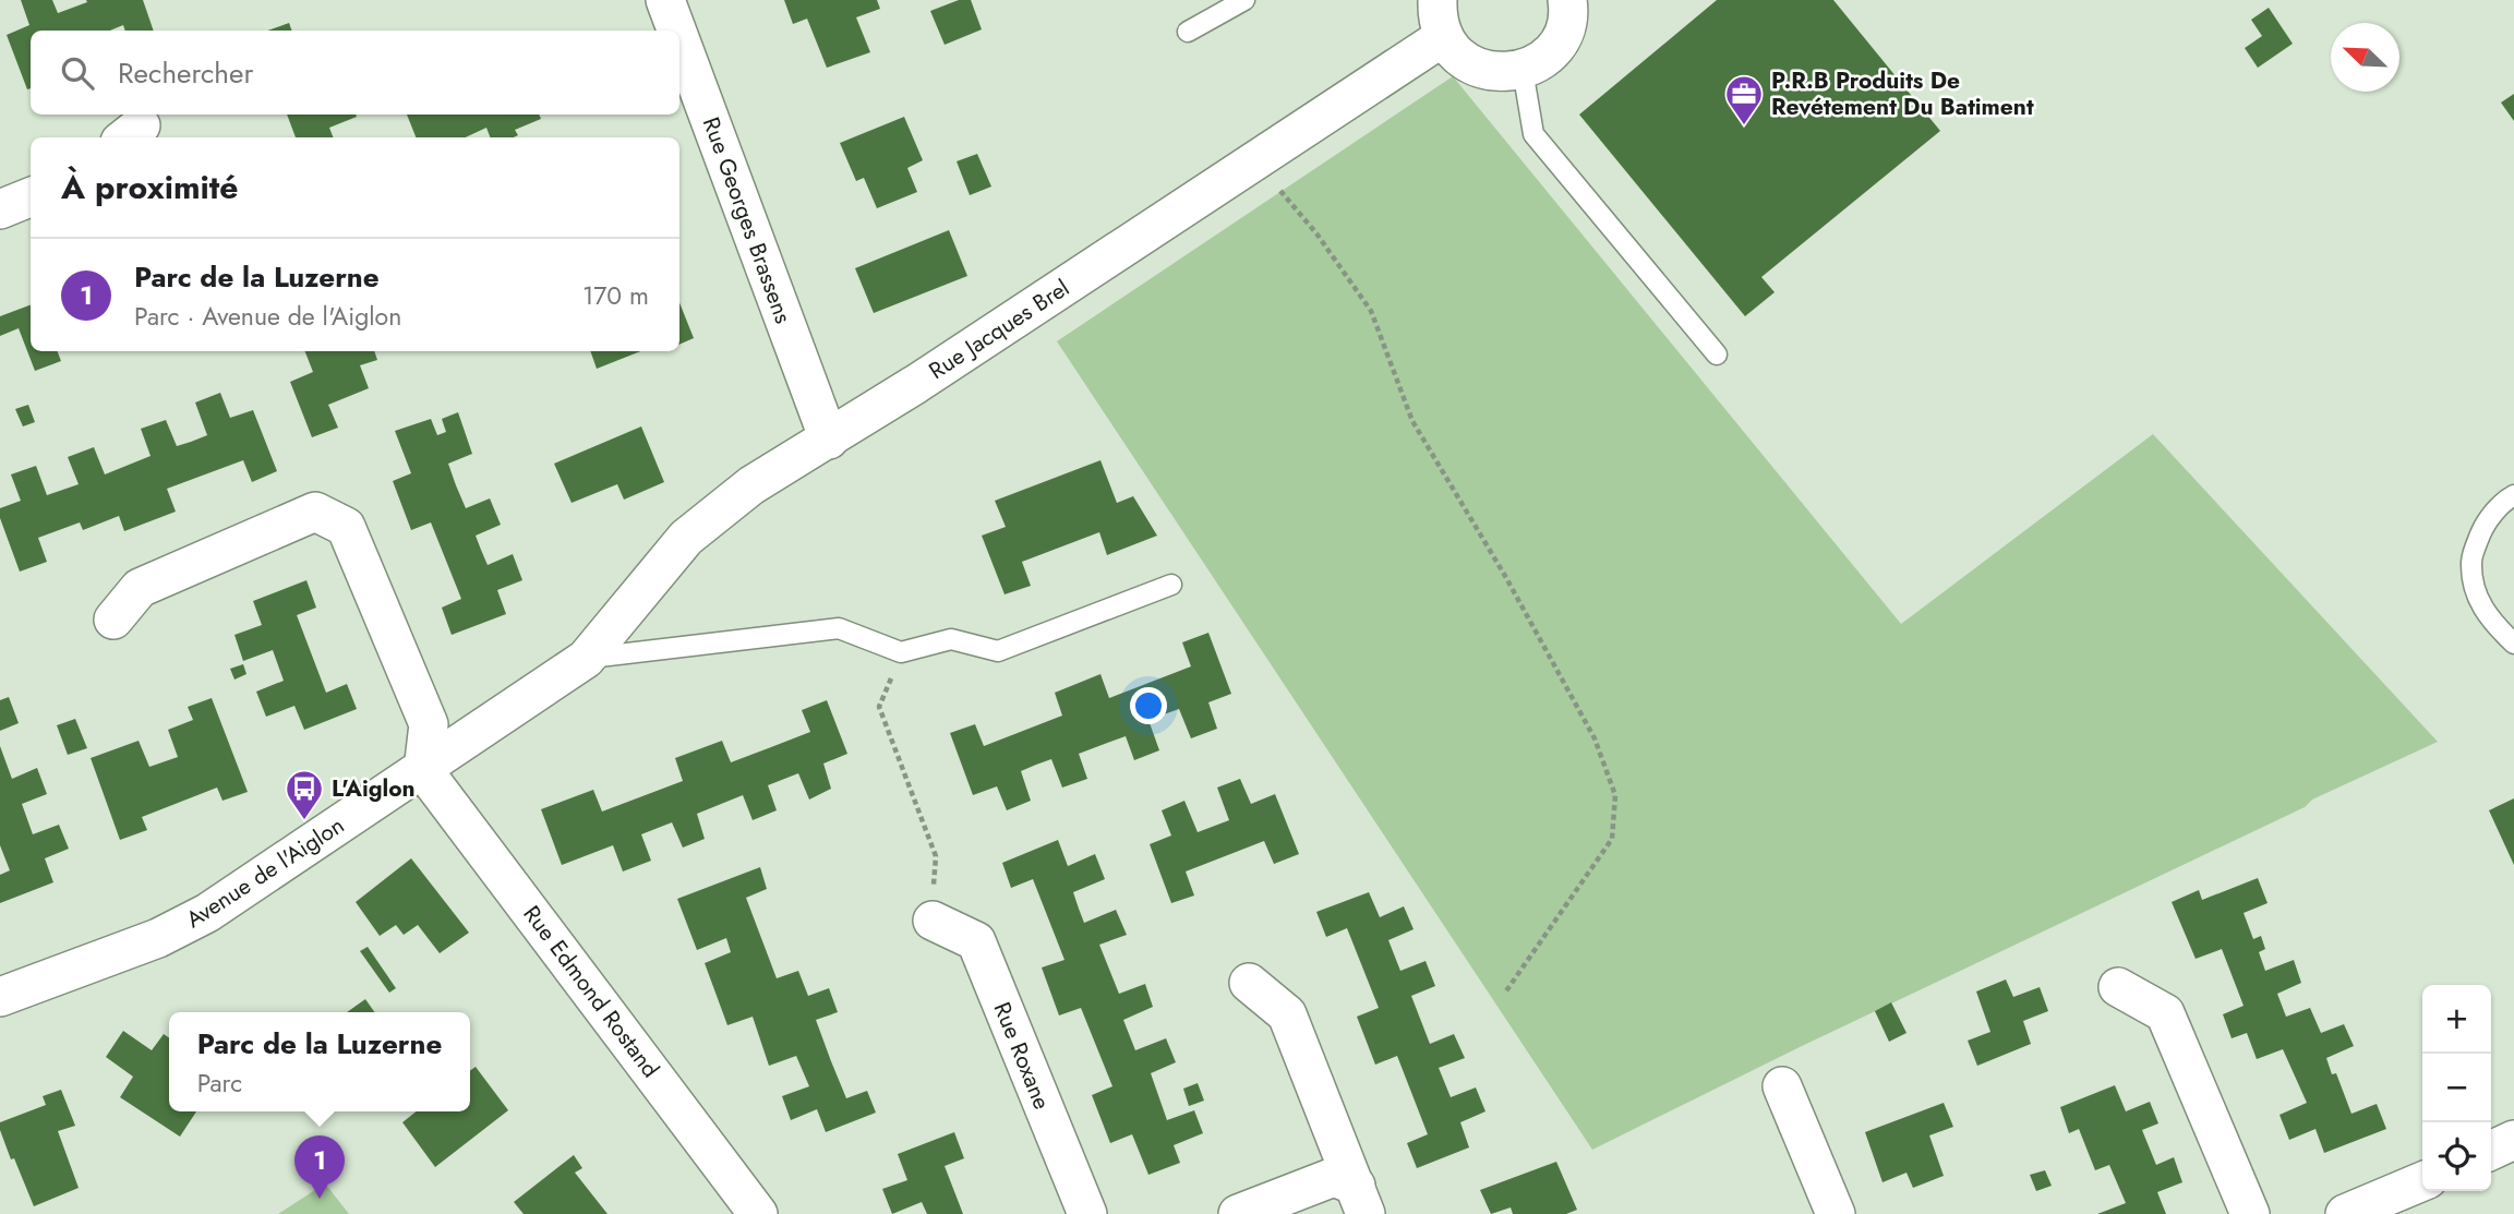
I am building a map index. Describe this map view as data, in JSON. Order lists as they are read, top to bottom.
{
  "streets": {
    "street": [
      "Rue Georges Brassens",
      "Rue Jacques Brel",
      "Avenue de l'Aiglon",
      "Rue Edmond Rostand",
      "Rue Roxane"
    ]
  },
  "crossings": [
    ["Rue Georges Brassens", "Rue Jacques Brel"],
    ["Rue Jacques Brel", "Avenue de l'Aiglon"],
    ["Avenue de l'Aiglon", "Rue Edmond Rostand"]
  ],
  "places": {
    "office": ["P.R.B Produits De Revétement Du Batiment"],
    "bus stop": ["L'Aiglon"]
  },
  "north": "top left",
  "page": {
    "search": "Rechercher",
    "heading": "À proximité",
    "list": [
      {
        "mark": "1",
        "name": "Parc de la Luzerne",
        "note": "Parc · Avenue de l'Aiglon",
        "value": "170 m"
      }
    ],
    "map_buttons": ["+", "−"],
    "popup": ["Parc de la Luzerne", "Parc"],
    "pins": "1"
  }
}
